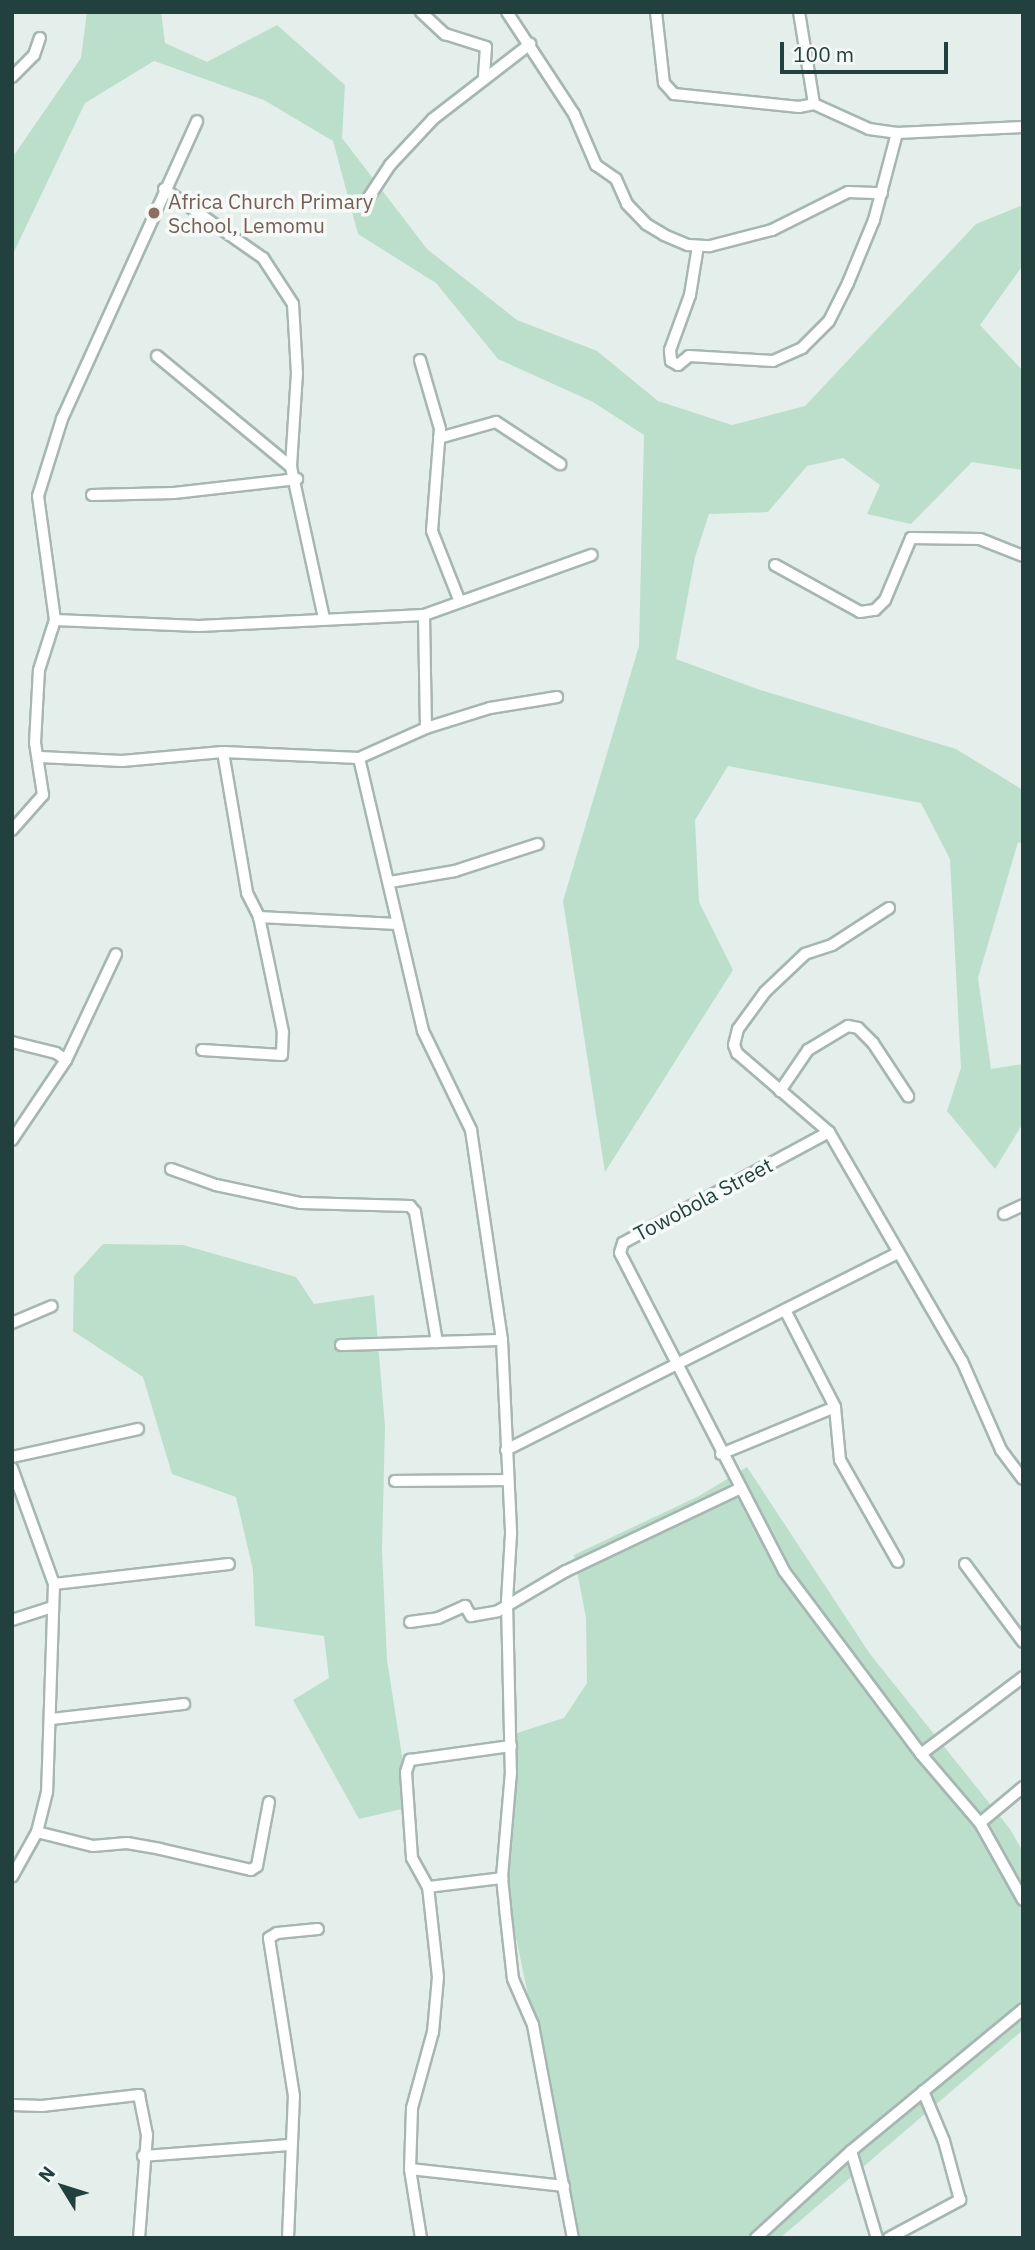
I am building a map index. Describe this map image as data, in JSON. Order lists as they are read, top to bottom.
{
  "streets": {
    "street": ["Towobola Street"]
  },
  "places": ["Africa Church Primary School, Lemomu"],
  "scale_bar": "100 m",
  "north": "top left"
}
